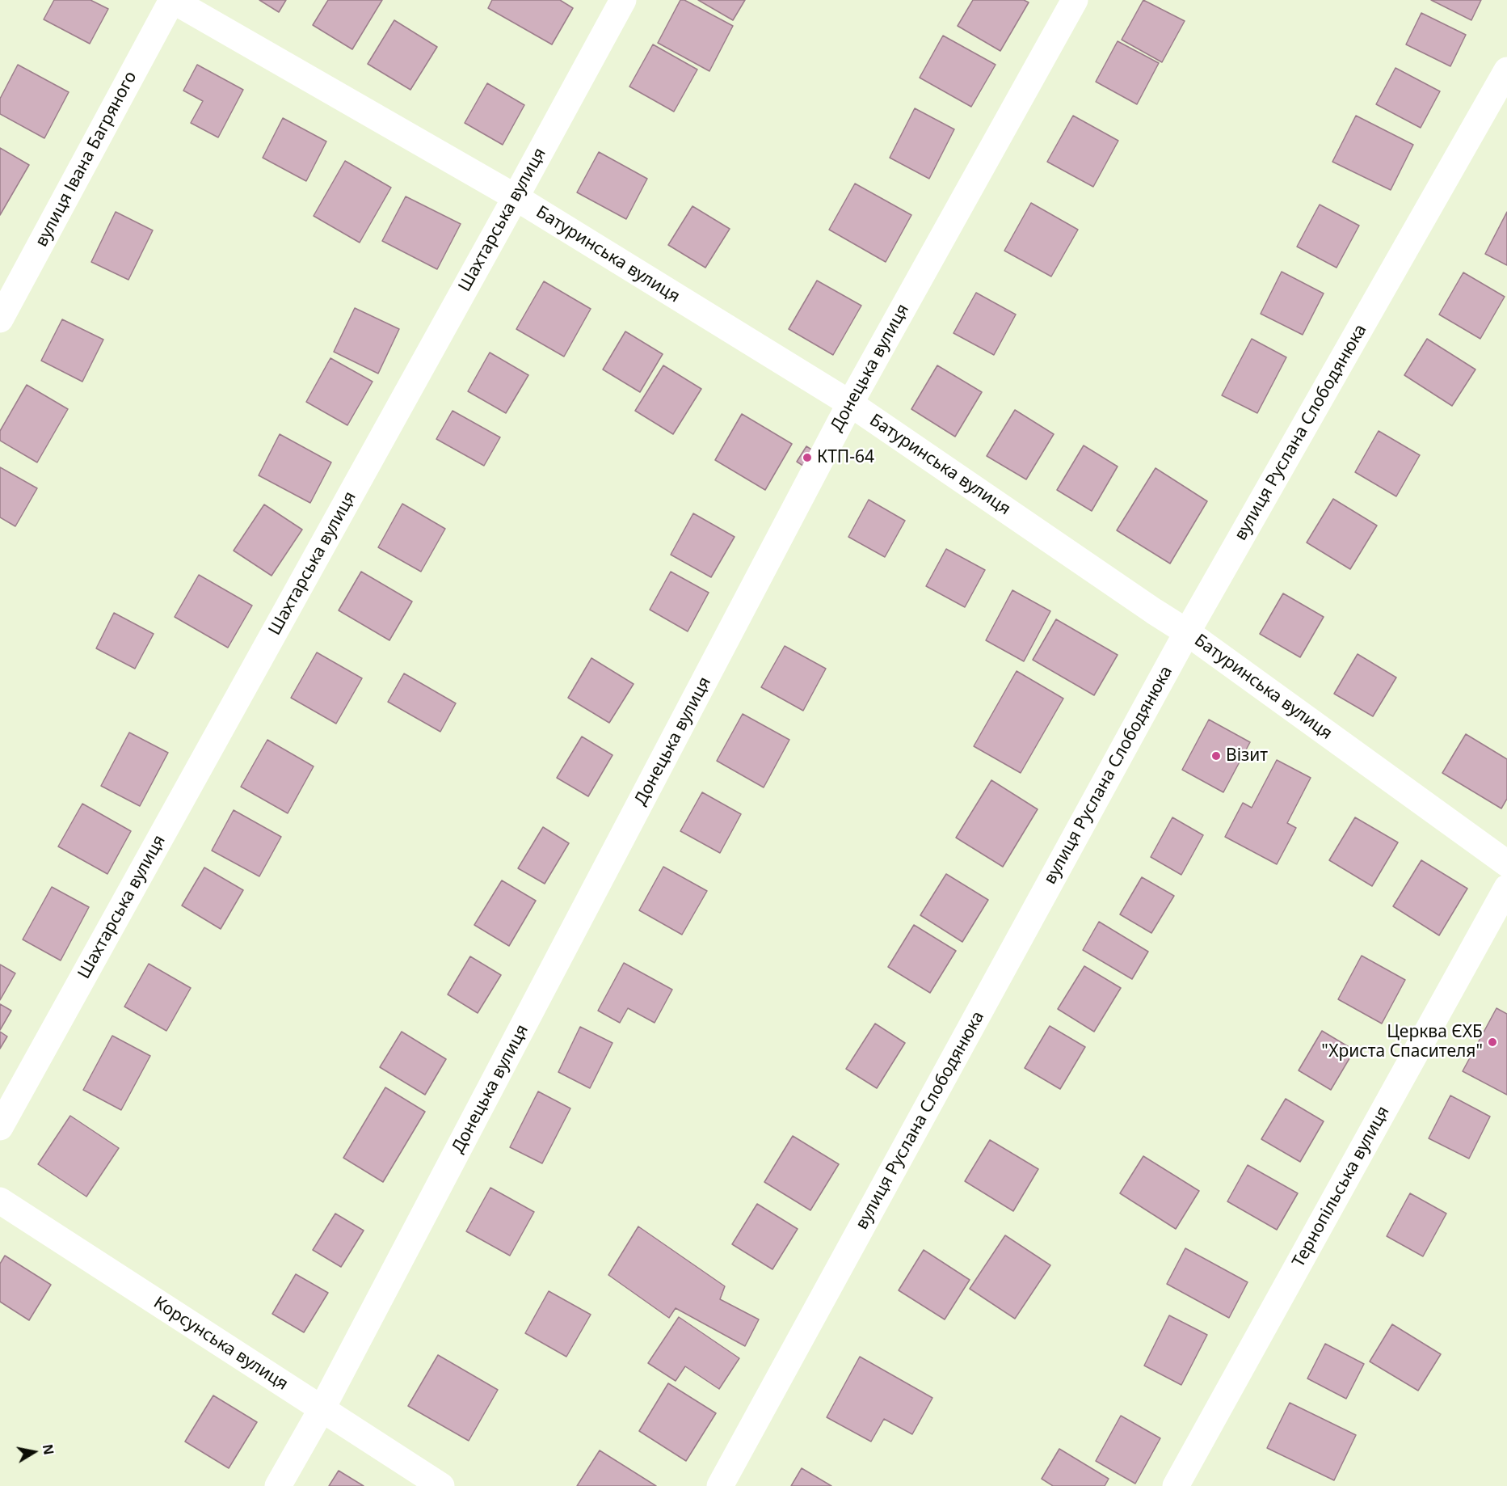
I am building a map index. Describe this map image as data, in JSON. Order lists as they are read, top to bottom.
{
  "streets": {
    "street": [
      "вулиця Івана Багряного",
      "Шахтарська вулиця",
      "Батуринська вулиця",
      "Донецька вулиця",
      "вулиця Руслана Слободянюка",
      "Тернопільська вулиця",
      "Корсунська вулиця"
    ]
  },
  "crossings": [
    ["вулиця Івана Багряного", "Батуринська вулиця"],
    ["Шахтарська вулиця", "Батуринська вулиця"],
    ["Батуринська вулиця", "Донецька вулиця"],
    ["Батуринська вулиця", "вулиця Руслана Слободянюка"],
    ["Донецька вулиця", "Корсунська вулиця"]
  ],
  "places": ["КТП-64", "Візит", "Церква ЄХБ \"Христа Спасителя\""],
  "north": "right"
}
